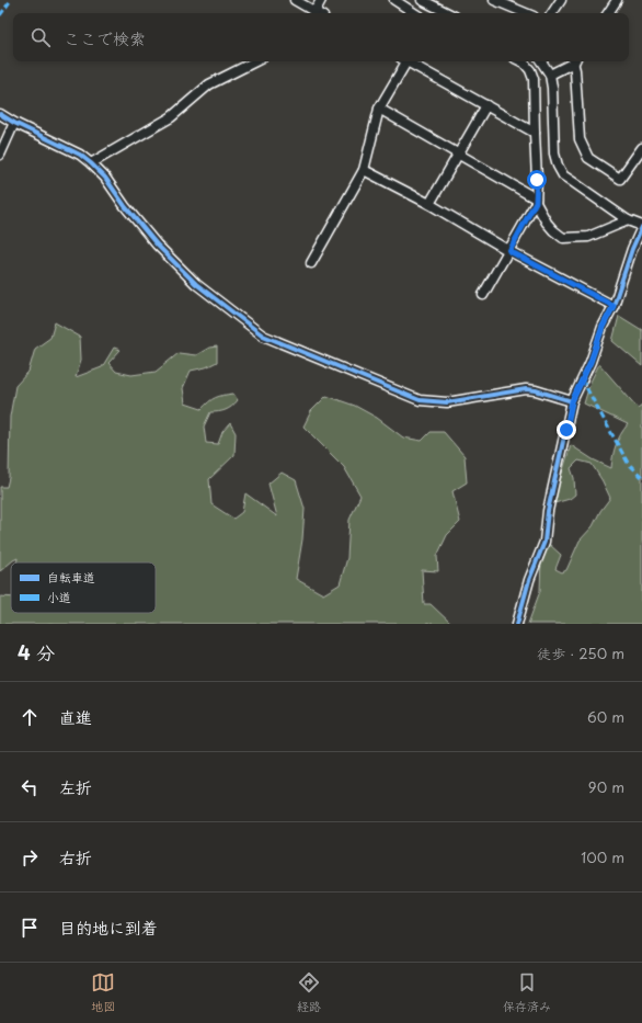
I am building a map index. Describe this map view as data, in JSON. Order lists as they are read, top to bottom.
{
  "legend": ["自転車道", "小道"],
  "page": {
    "search": "ここで検索",
    "heading": ["4 分", "徒歩 · 250 m"],
    "list": [
      ["直進", "60 m"],
      ["左折", "90 m"],
      ["右折", "100 m"],
      "目的地に到着"
    ],
    "nav": ["地図", "経路", "保存済み"]
  }
}
